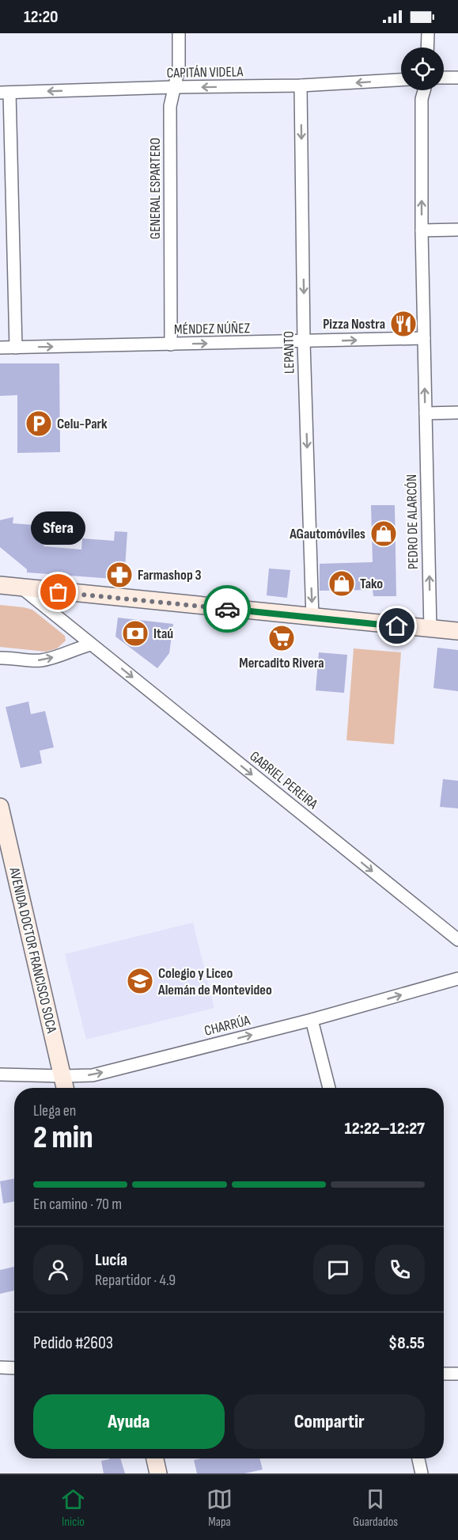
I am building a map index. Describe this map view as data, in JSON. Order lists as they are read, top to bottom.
{
  "streets": {
    "main road": ["AVENIDA DOCTOR FRANCISCO SOCA"],
    "street": [
      "CAPITÁN VIDELA",
      "GENERAL ESPARTERO",
      "MÉNDEZ NÚÑEZ",
      "LEPANTO",
      "PEDRO DE ALARCÓN",
      "GABRIEL PEREIRA",
      "CHARRÚA"
    ]
  },
  "crossings": [
    ["CAPITÁN VIDELA", "GENERAL ESPARTERO"],
    ["CAPITÁN VIDELA", "LEPANTO"],
    ["GENERAL ESPARTERO", "MÉNDEZ NÚÑEZ"],
    ["MÉNDEZ NÚÑEZ", "LEPANTO"],
    ["MÉNDEZ NÚÑEZ", "PEDRO DE ALARCÓN"],
    ["AVENIDA DOCTOR FRANCISCO SOCA", "CHARRÚA"]
  ],
  "one_way": [
    "CAPITÁN VIDELA",
    "MÉNDEZ NÚÑEZ",
    "LEPANTO",
    "PEDRO DE ALARCÓN",
    "GABRIEL PEREIRA",
    "CHARRÚA"
  ],
  "places": {
    "restaurant": ["Pizza Nostra"],
    "parking": ["Celu-Park"],
    "shop": ["AGautomóviles", "Tako"],
    "pharmacy": ["Farmashop 3"],
    "other": ["Sfera"],
    "bank": ["Itaú"],
    "supermarket": ["Mercadito Rivera"],
    "school or university": ["Colegio y Liceo Alemán de Montevideo"]
  },
  "page": {
    "status": "12:20",
    "bubble": "Sfera",
    "heading": ["2 min", "Llega en", "12:22–12:27"],
    "panel": [
      "Lucía",
      "Repartidor · 4.9",
      "Pedido #2603",
      "$8.55"
    ],
    "bar": "En camino · 70 m",
    "buttons": ["Ayuda", "Compartir"],
    "tabs": ["Inicio", "Mapa", "Guardados"]
  }
}
